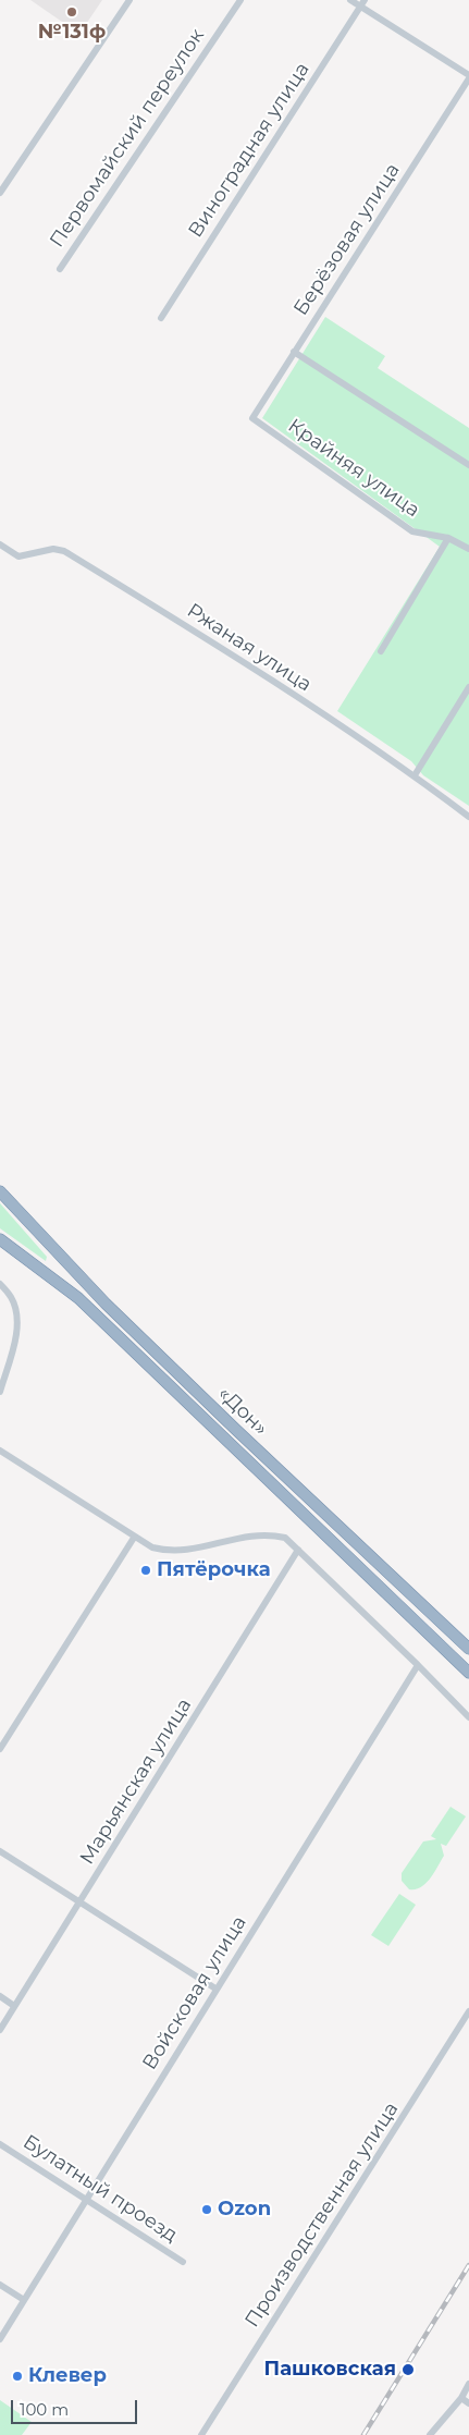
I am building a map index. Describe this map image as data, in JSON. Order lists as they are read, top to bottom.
{
  "streets": {
    "highway": ["«Дон»"],
    "street": [
      "Первомайский переулок",
      "Виноградная улица",
      "Берёзовая улица",
      "Крайняя улица",
      "Ржаная улица",
      "Марьянская улица",
      "Войсковая улица",
      "Булатный проезд",
      "Производственная улица"
    ]
  },
  "crossings": [
    ["Берёзовая улица", "Крайняя улица"],
    ["Войсковая улица", "Булатный проезд"]
  ],
  "places": [
    "№131ф",
    "Пятёрочка",
    "Ozon",
    "Пашковская",
    "Клевер"
  ],
  "scale_bar": "100 m"
}
